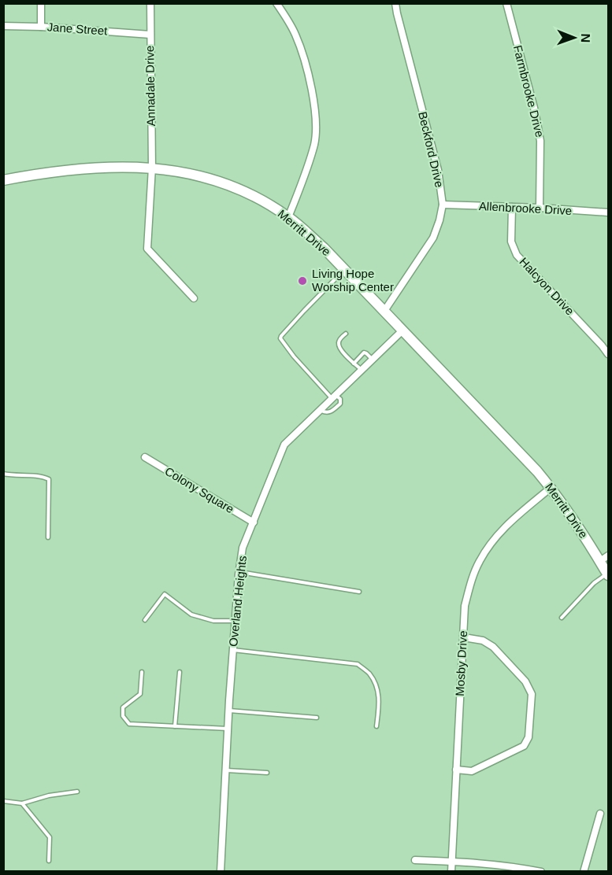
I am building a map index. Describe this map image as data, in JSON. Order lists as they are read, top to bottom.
{
  "streets": {
    "main road": ["Merritt Drive"],
    "street": [
      "Jane Street",
      "Annadale Drive",
      "Farmbrooke Drive",
      "Beckford Drive",
      "Allenbrooke Drive",
      "Halcyon Drive",
      "Colony Square",
      "Overland Heights",
      "Mosby Drive"
    ]
  },
  "crossings": [
    ["Jane Street", "Annadale Drive"],
    ["Annadale Drive", "Merritt Drive"],
    ["Farmbrooke Drive", "Allenbrooke Drive"],
    ["Beckford Drive", "Allenbrooke Drive"],
    ["Beckford Drive", "Merritt Drive"],
    ["Allenbrooke Drive", "Halcyon Drive"],
    ["Merritt Drive", "Overland Heights"],
    ["Merritt Drive", "Mosby Drive"],
    ["Colony Square", "Overland Heights"]
  ],
  "places": ["Living Hope Worship Center"],
  "north": "right"
}
